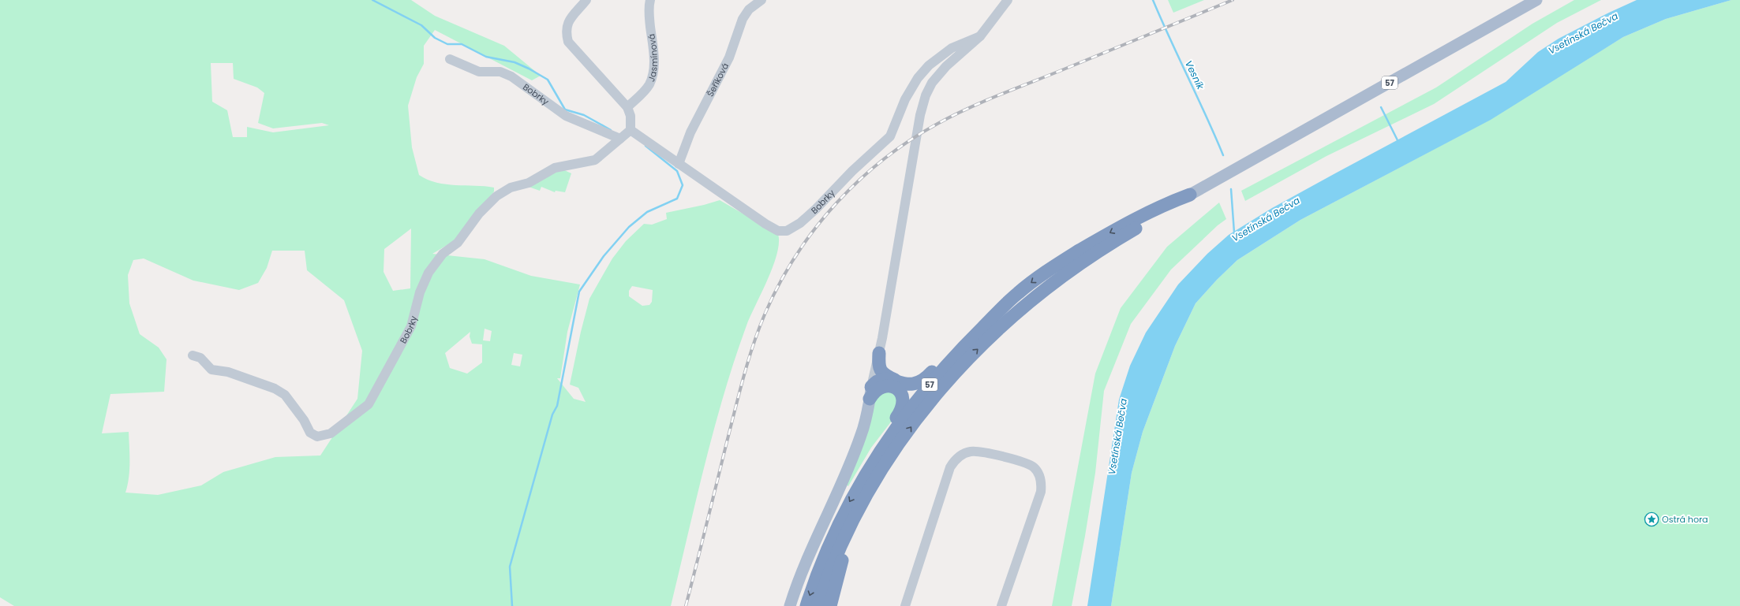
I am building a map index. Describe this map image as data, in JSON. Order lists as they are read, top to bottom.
{
  "streets": {
    "highway": ["57"],
    "street": ["Jasmínová", "Šeříková", "Bobrky"]
  },
  "crossings": [
    ["Šeříková", "Bobrky"]
  ],
  "water": ["Vsetínská Bečva", "Vesník"],
  "places": {
    "place": ["Ostrá hora"]
  }
}
